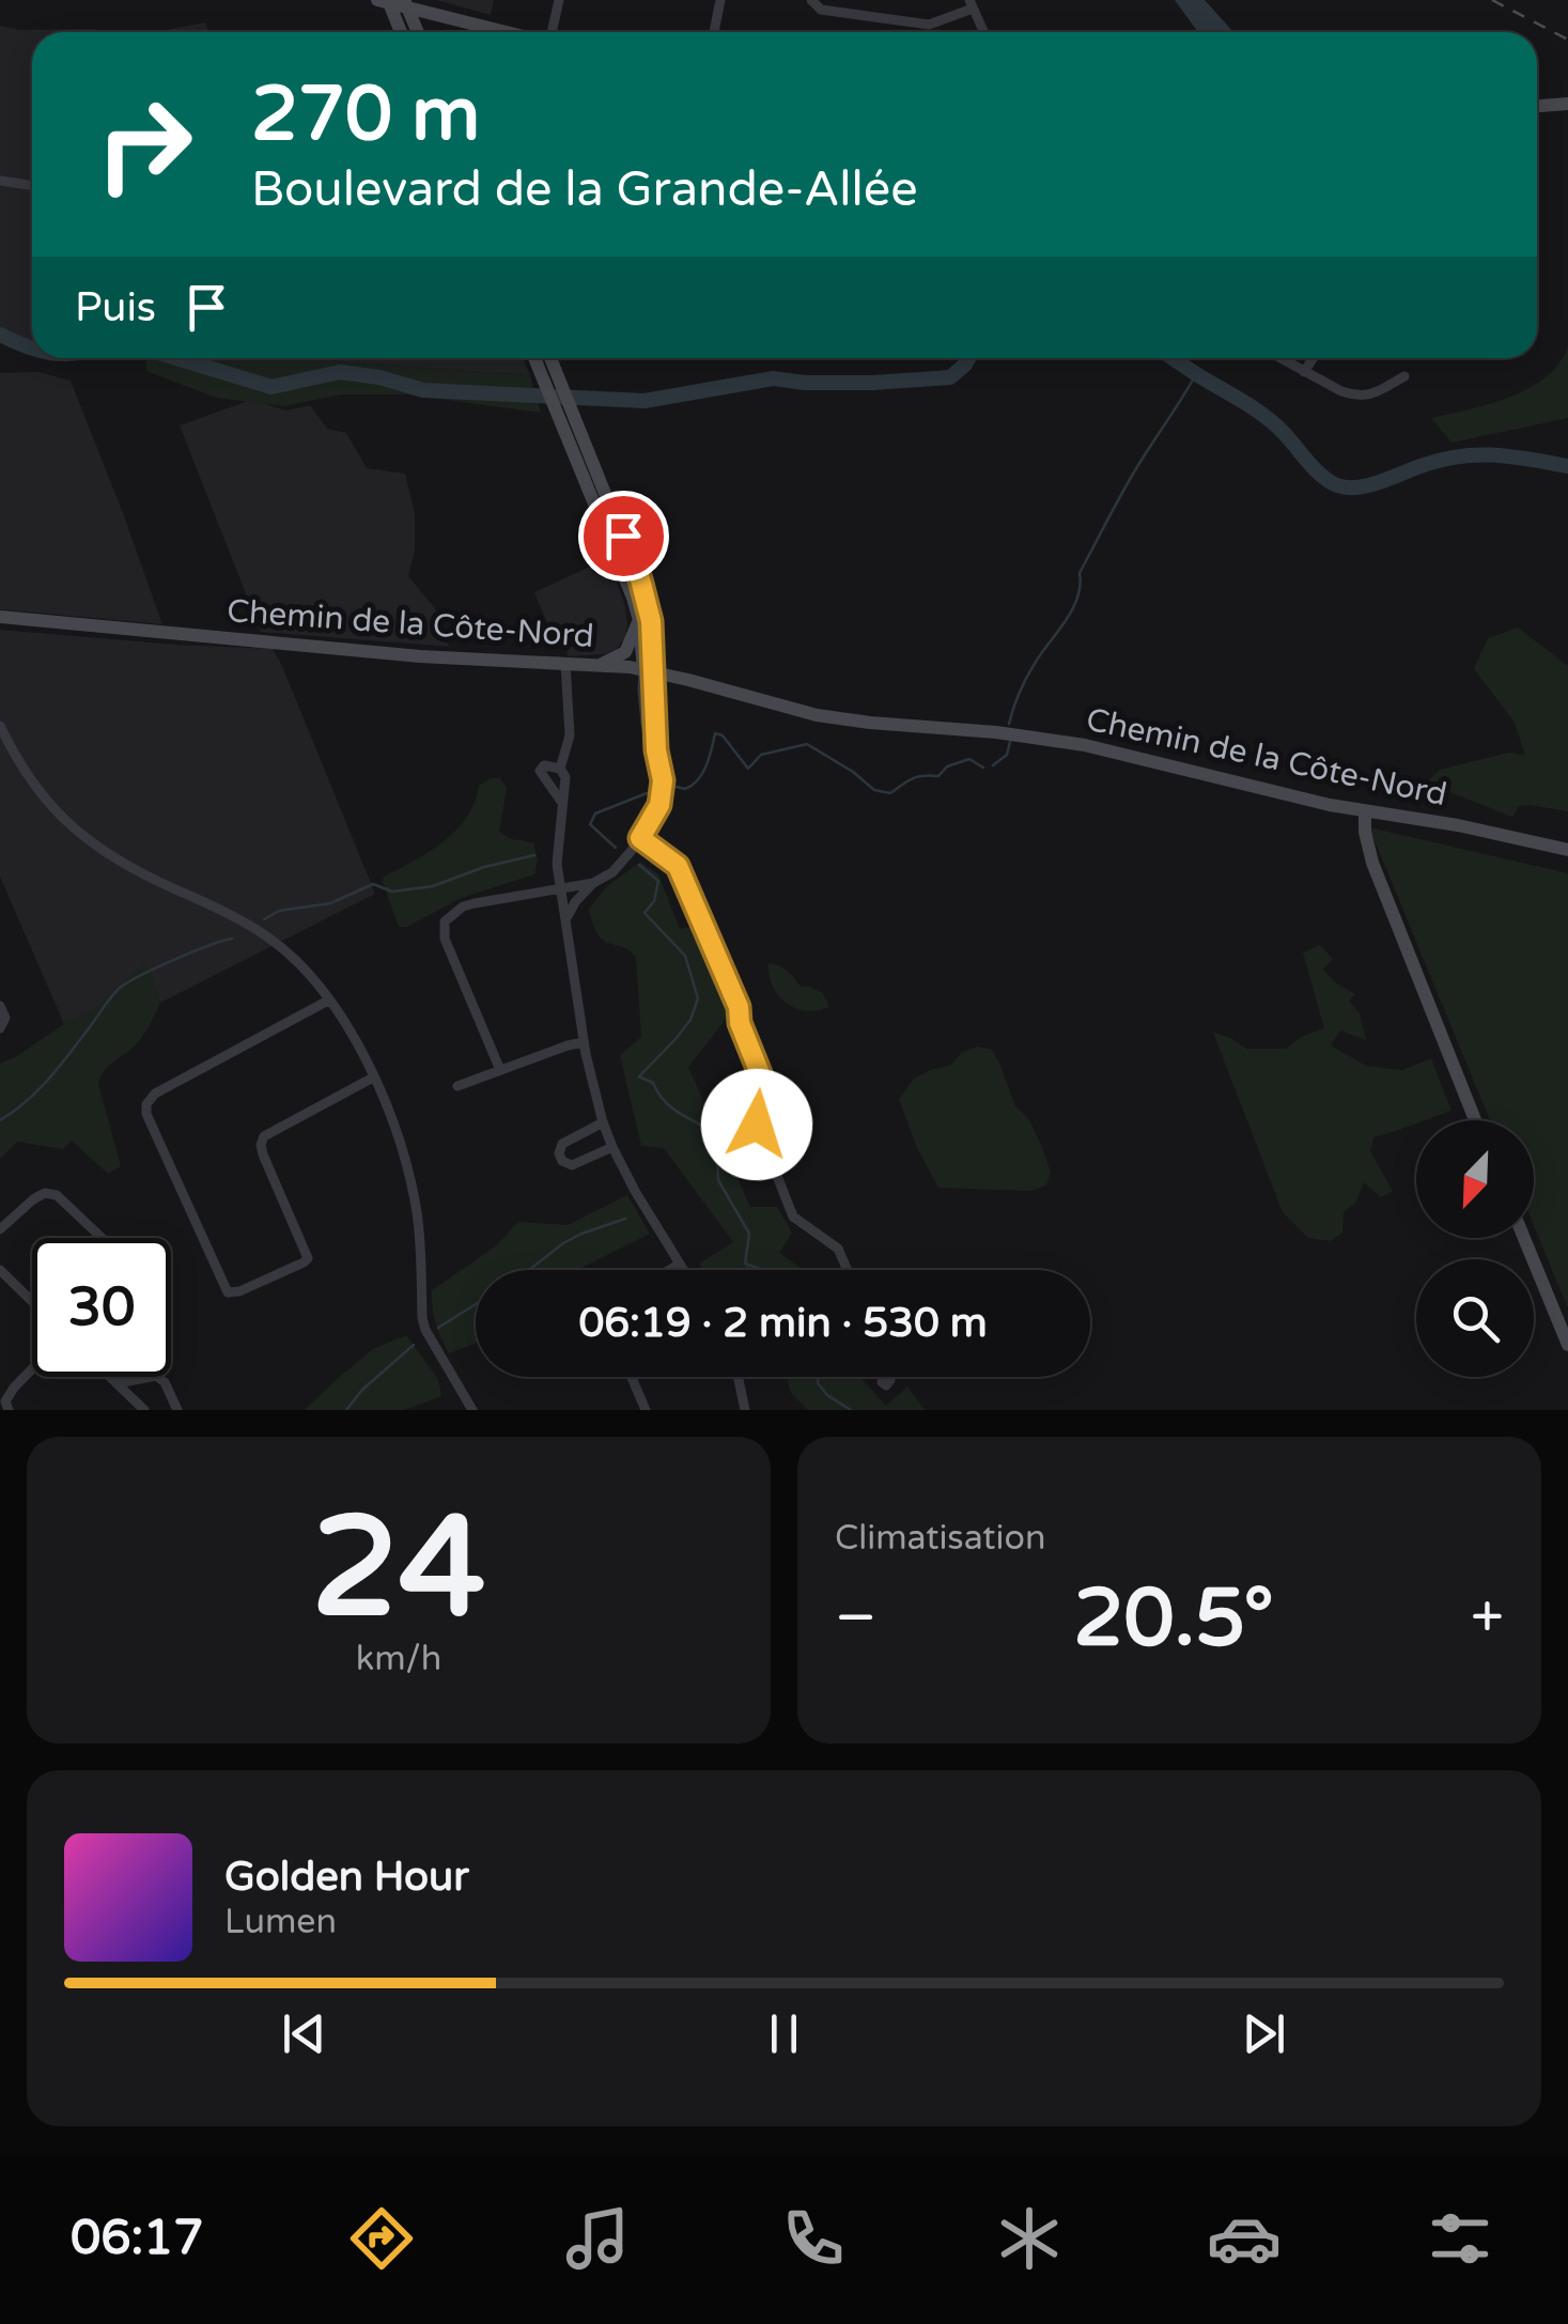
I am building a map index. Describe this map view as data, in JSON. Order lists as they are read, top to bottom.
{
  "streets": {
    "street": ["Chemin de la Côte-Nord"]
  },
  "north": "bottom left",
  "page": {
    "turn": ["270 m", "Boulevard de la Grande-Allée"],
    "then": "Puis",
    "limit": "30",
    "trip": "06:19 · 2 min · 530 m",
    "tile": [
      ["24", "km/h"],
      "Climatisation"
    ],
    "heat": ["−", "20.5°", "+"],
    "song": ["Golden Hour", "Lumen"],
    "tabs": "06:17"
  }
}
